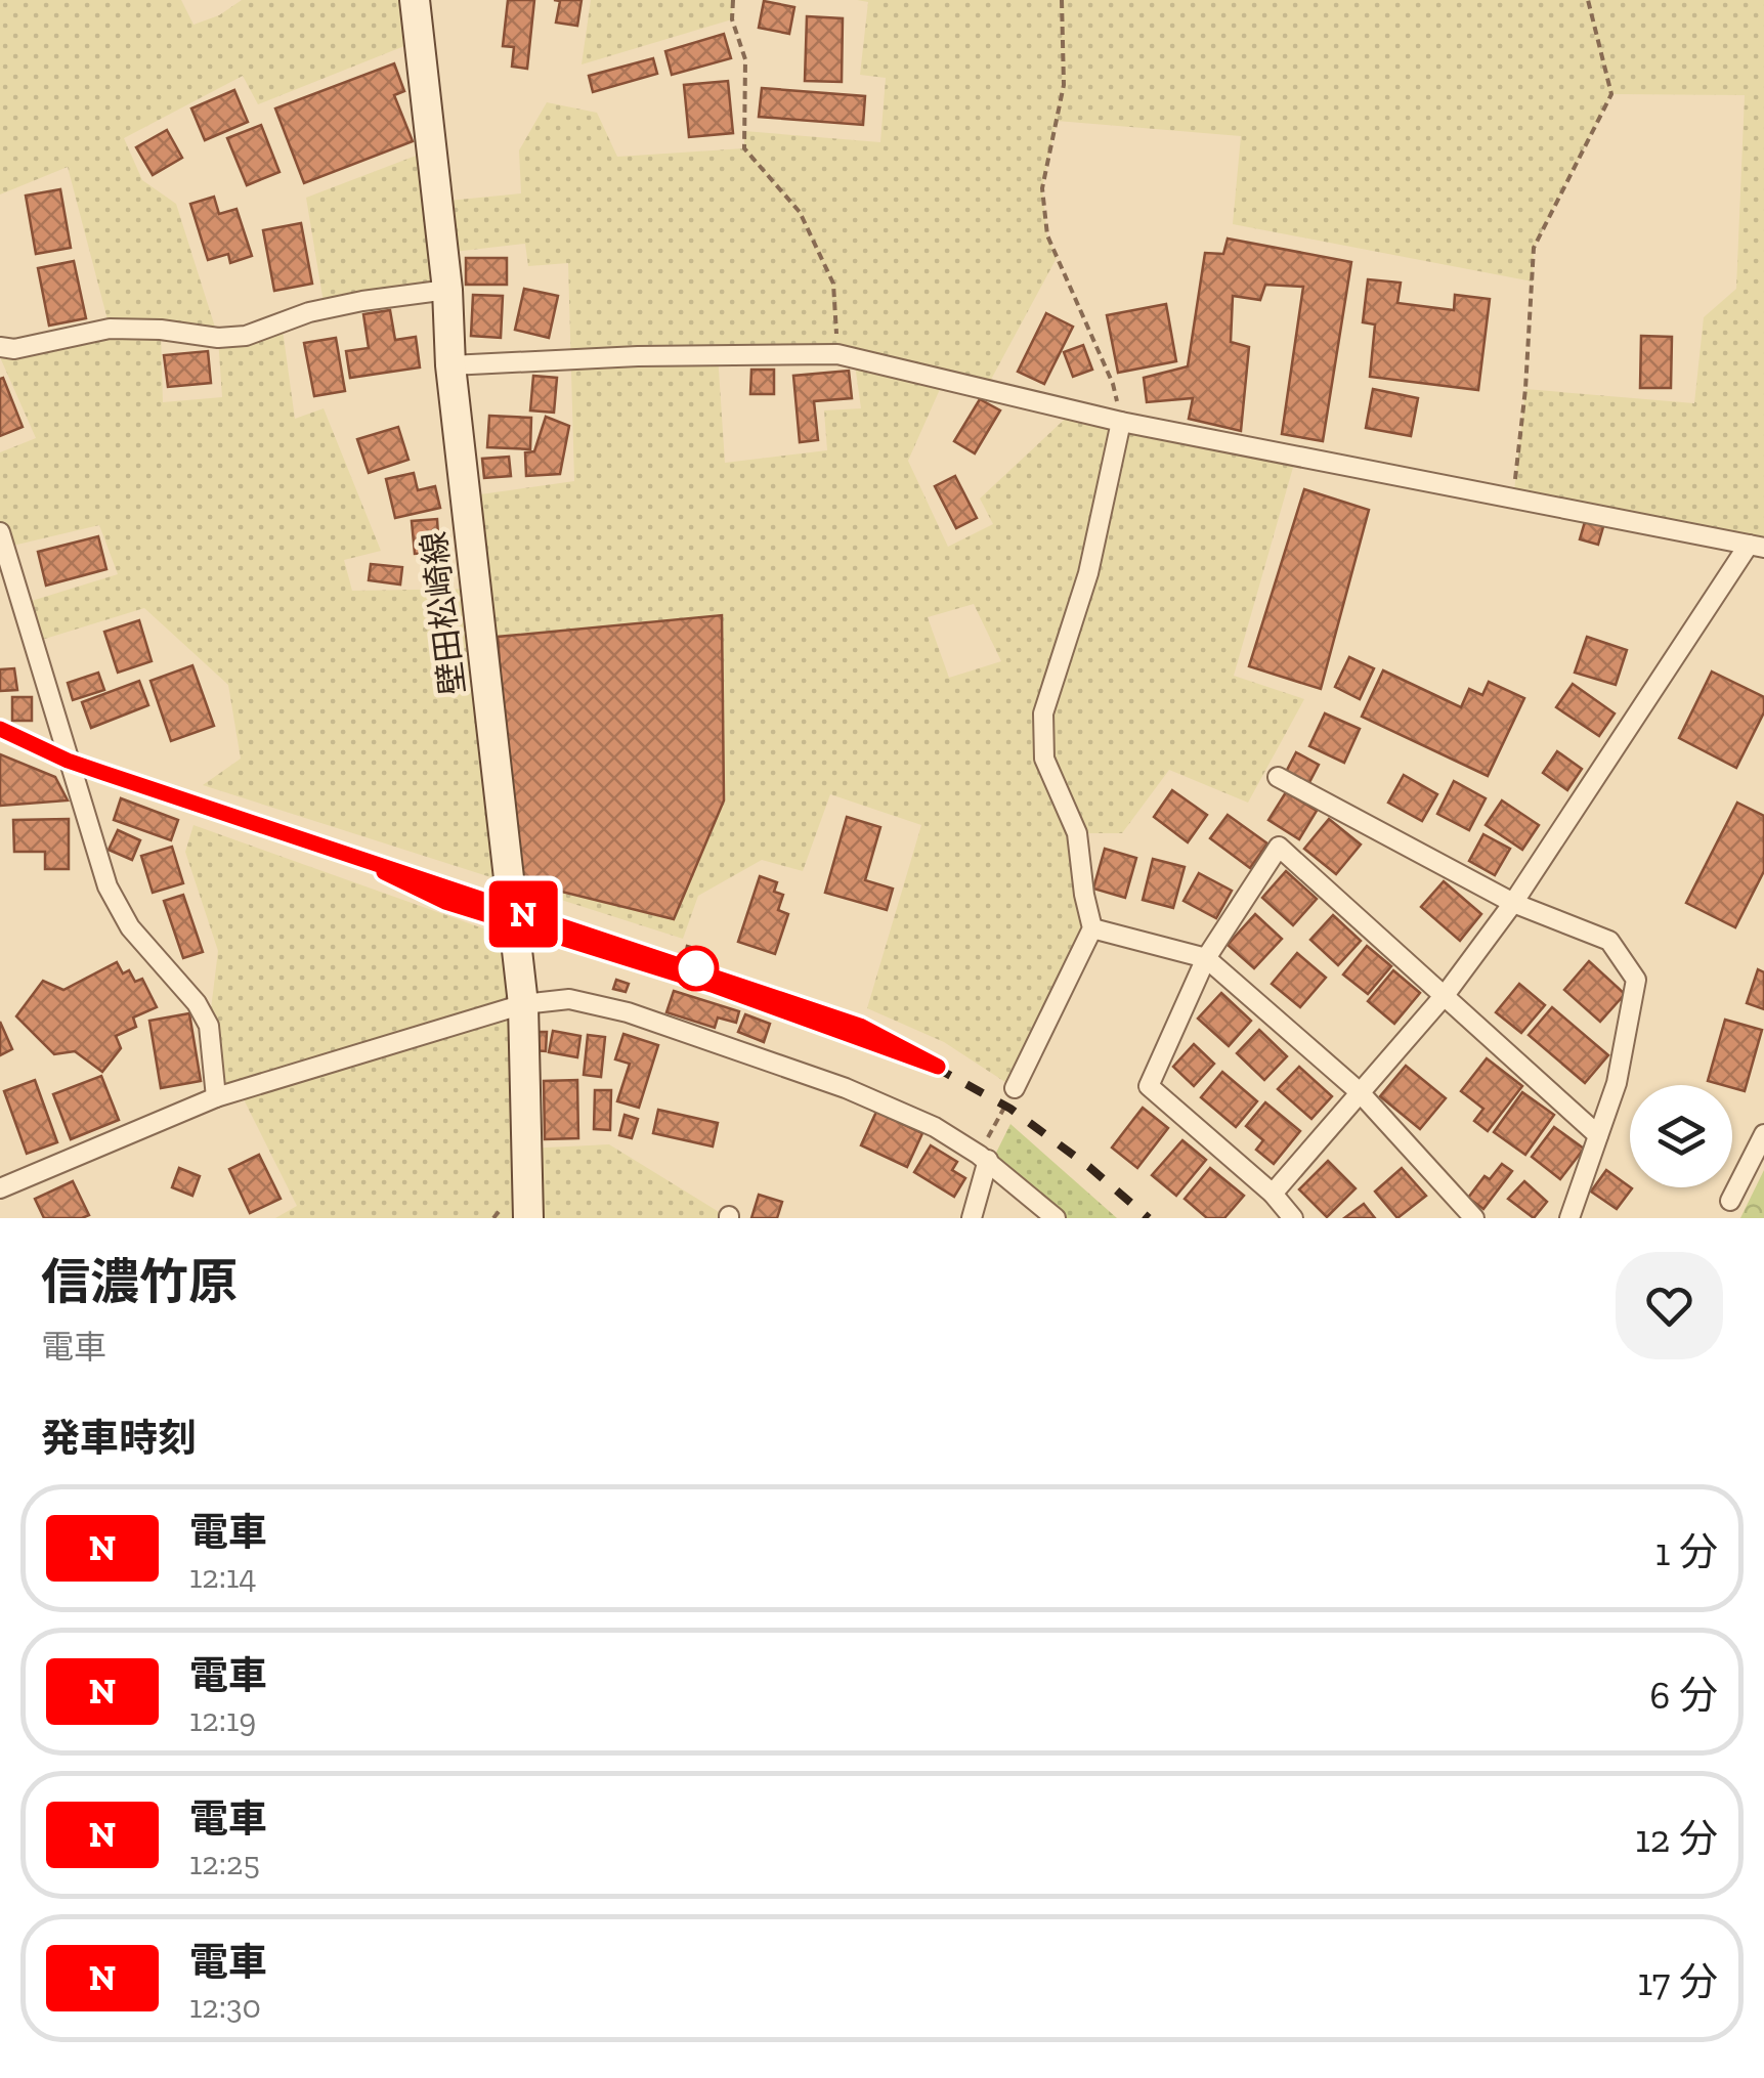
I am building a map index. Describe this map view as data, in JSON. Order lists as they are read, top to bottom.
{
  "streets": {
    "main road": ["壁田松崎線"]
  },
  "page": {
    "on_map": "N",
    "heading": [
      ["信濃竹原", "電車"],
      "発車時刻"
    ],
    "list": [
      {
        "mark": "N",
        "name": "電車",
        "note": "12:14",
        "value": "1 分"
      },
      {
        "mark": "N",
        "name": "電車",
        "note": "12:19",
        "value": "6 分"
      },
      {
        "mark": "N",
        "name": "電車",
        "note": "12:25",
        "value": "12 分"
      },
      {
        "mark": "N",
        "name": "電車",
        "note": "12:30",
        "value": "17 分"
      }
    ]
  }
}
